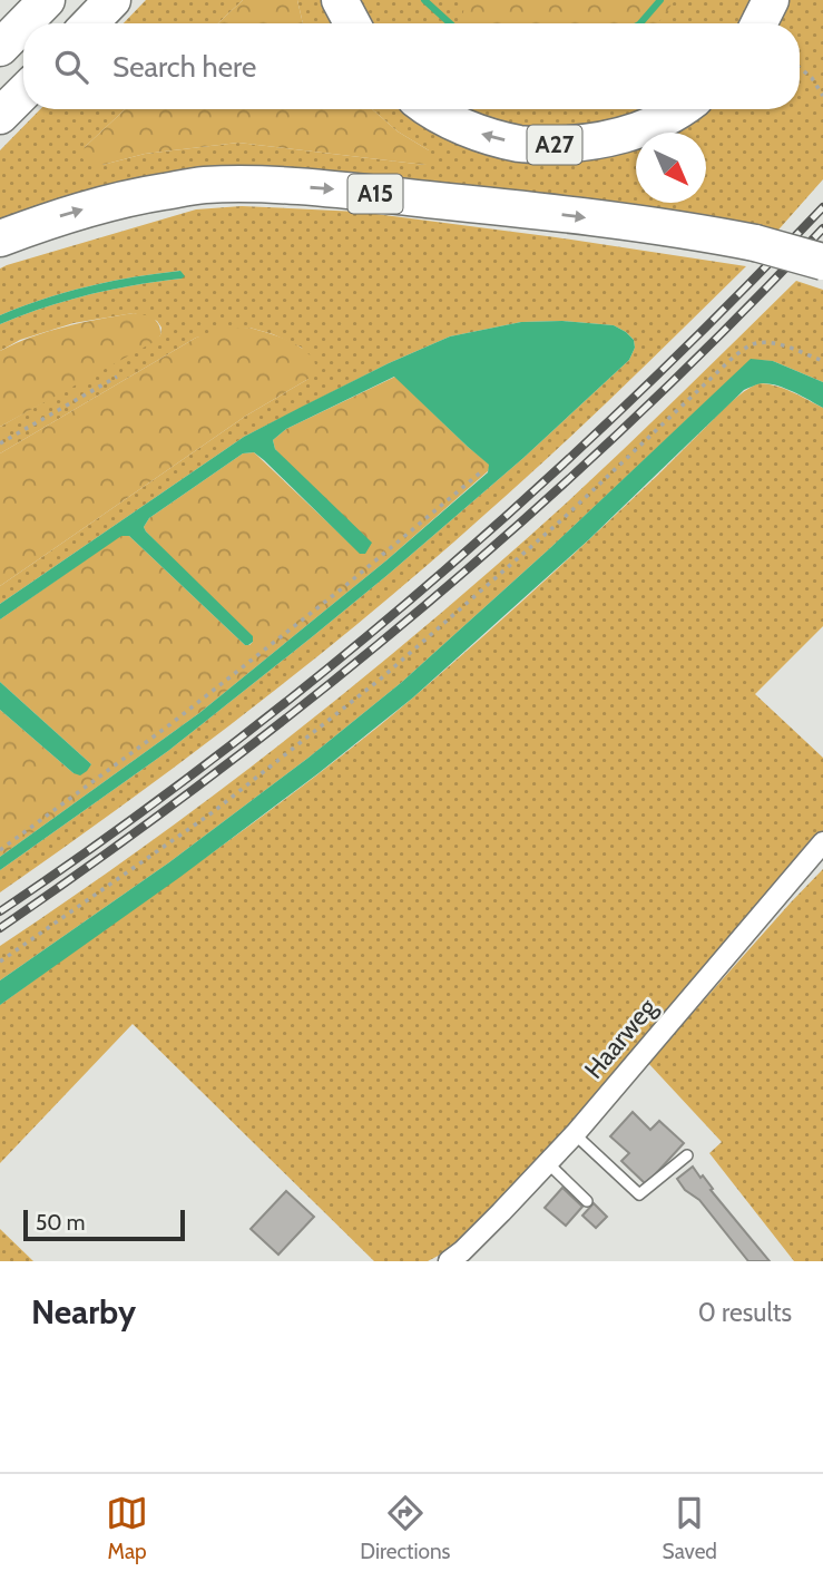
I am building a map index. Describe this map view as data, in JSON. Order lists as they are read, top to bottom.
{
  "streets": {
    "highway": ["A27", "A15"],
    "street": ["Haarweg"]
  },
  "scale_bar": "50 m",
  "north": "bottom right",
  "page": {
    "search": "Search here",
    "scale": "50 m",
    "heading": ["Nearby", "0 results"],
    "nav": ["Map", "Directions", "Saved"]
  }
}
